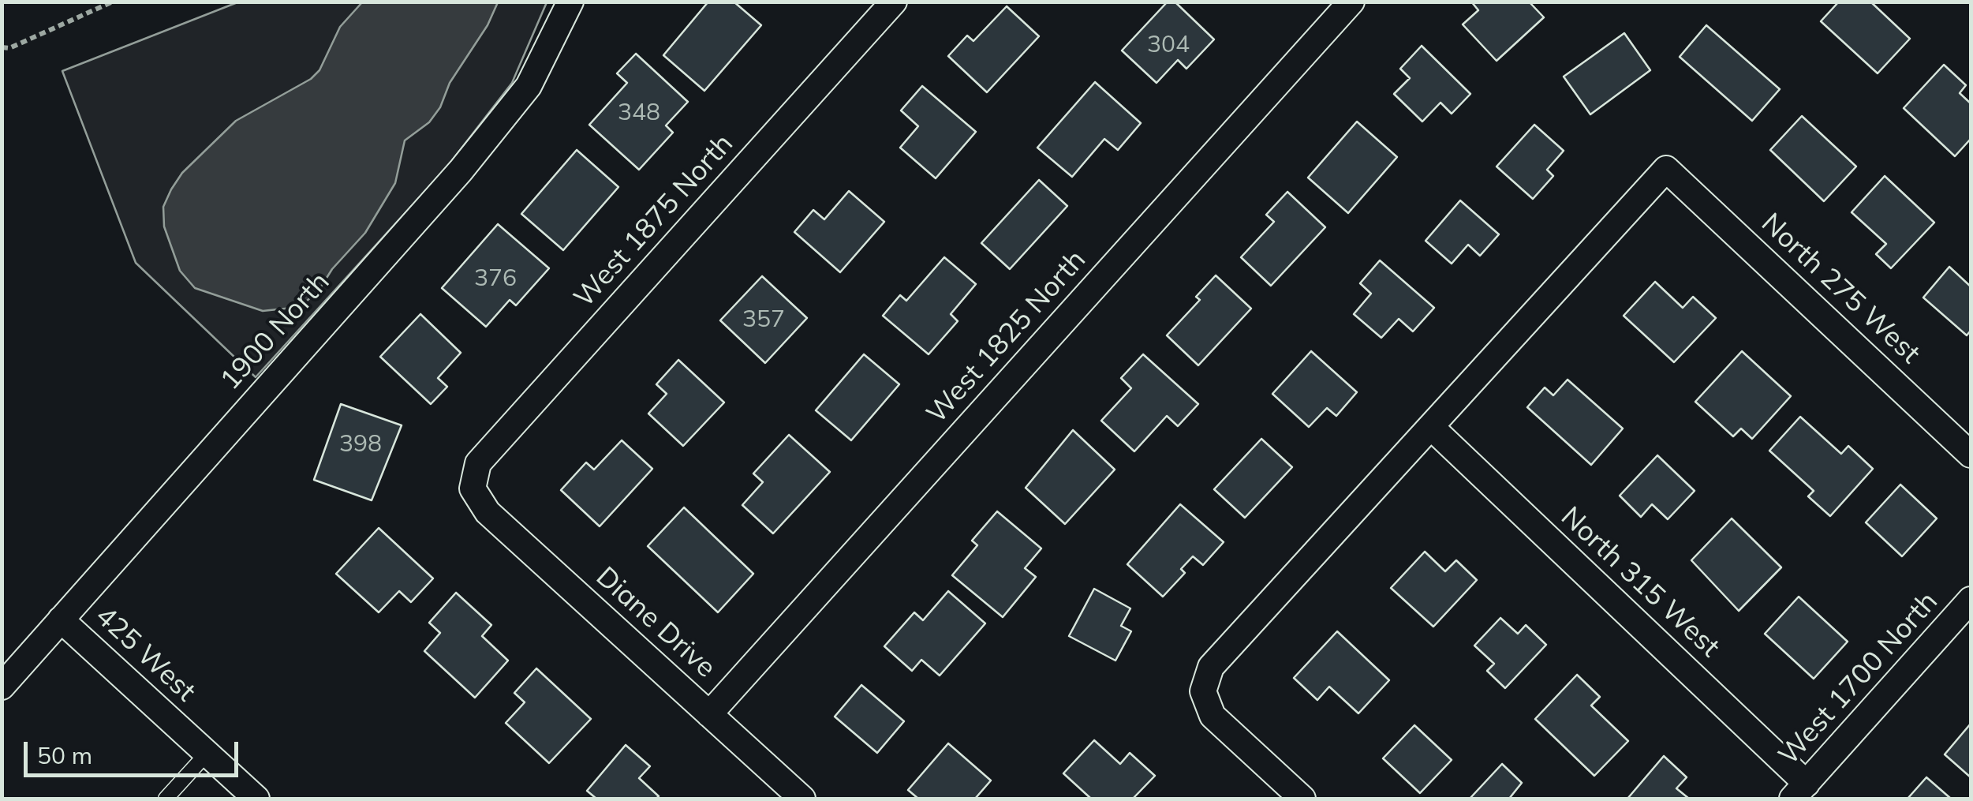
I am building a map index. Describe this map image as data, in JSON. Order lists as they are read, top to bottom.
{
  "streets": {
    "street": [
      "West 1875 North",
      "North 275 West",
      "1900 North",
      "West 1825 North",
      "North 315 West",
      "Diane Drive",
      "425 West",
      "West 1700 North"
    ]
  },
  "crossings": [
    ["West 1875 North", "Diane Drive"],
    ["North 275 West", "North 315 West"],
    ["1900 North", "425 West"],
    ["West 1825 North", "Diane Drive"],
    ["North 315 West", "West 1700 North"]
  ],
  "house_numbers": [
    "304",
    "348",
    "376",
    "357",
    "398"
  ],
  "scale_bar": "50 m"
}
